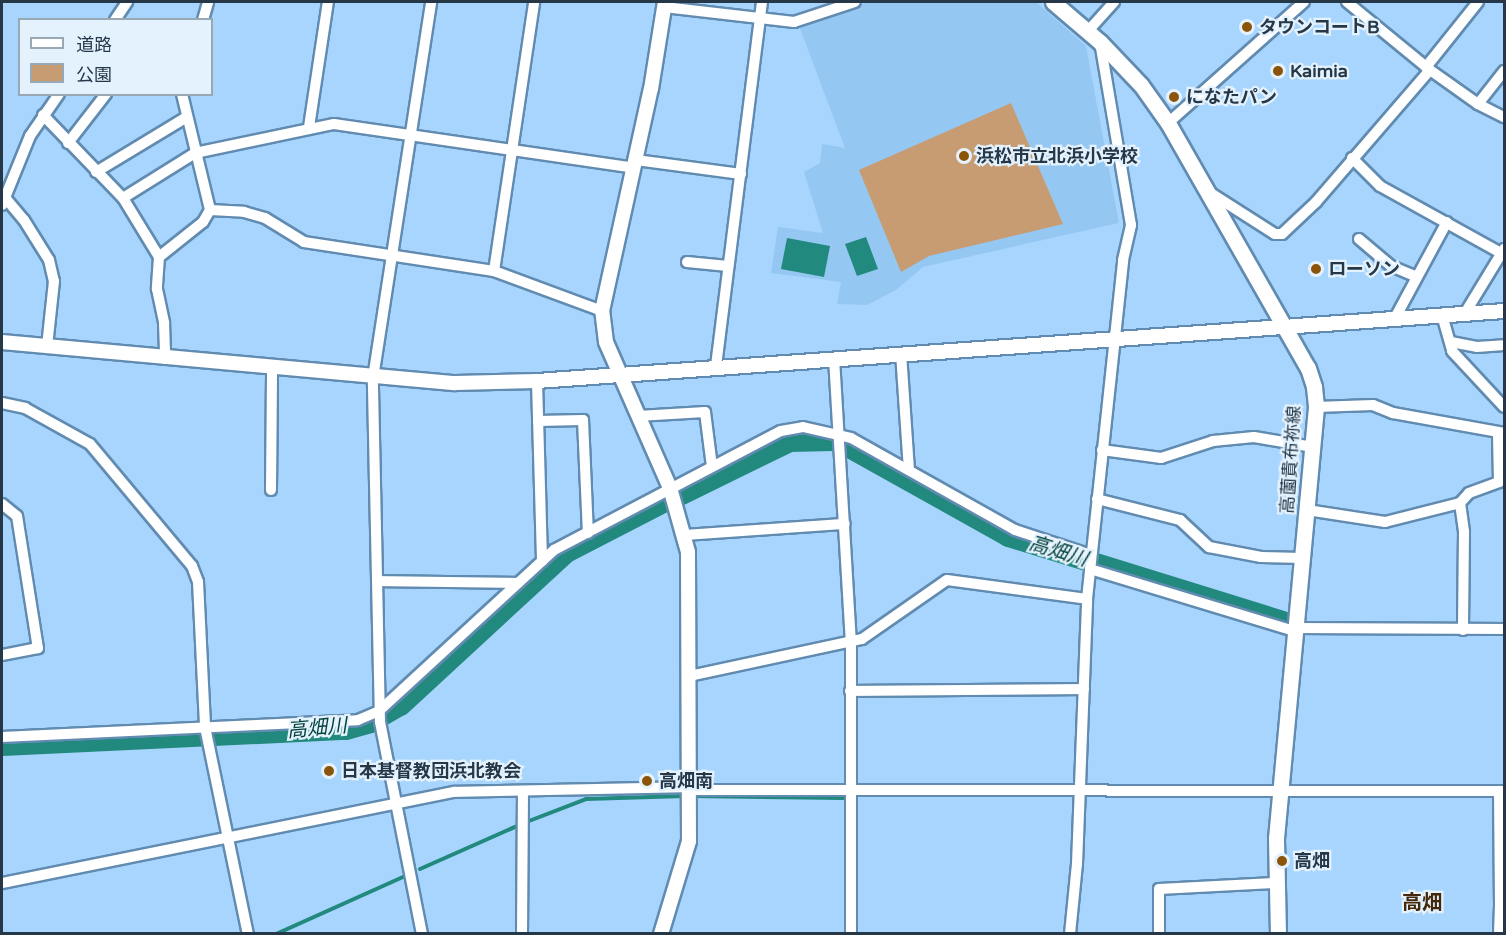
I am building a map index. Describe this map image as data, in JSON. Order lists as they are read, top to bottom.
{
  "streets": {
    "main road": ["高薗貴布祢線"]
  },
  "districts": ["高畑"],
  "water": ["高畑川"],
  "places": [
    "タウンコートB",
    "Kaimia",
    "になたパン",
    "浜松市立北浜小学校",
    "ローソン",
    "日本基督教団浜北教会",
    "高畑南",
    "高畑"
  ],
  "legend": ["道路", "公園"]
}
